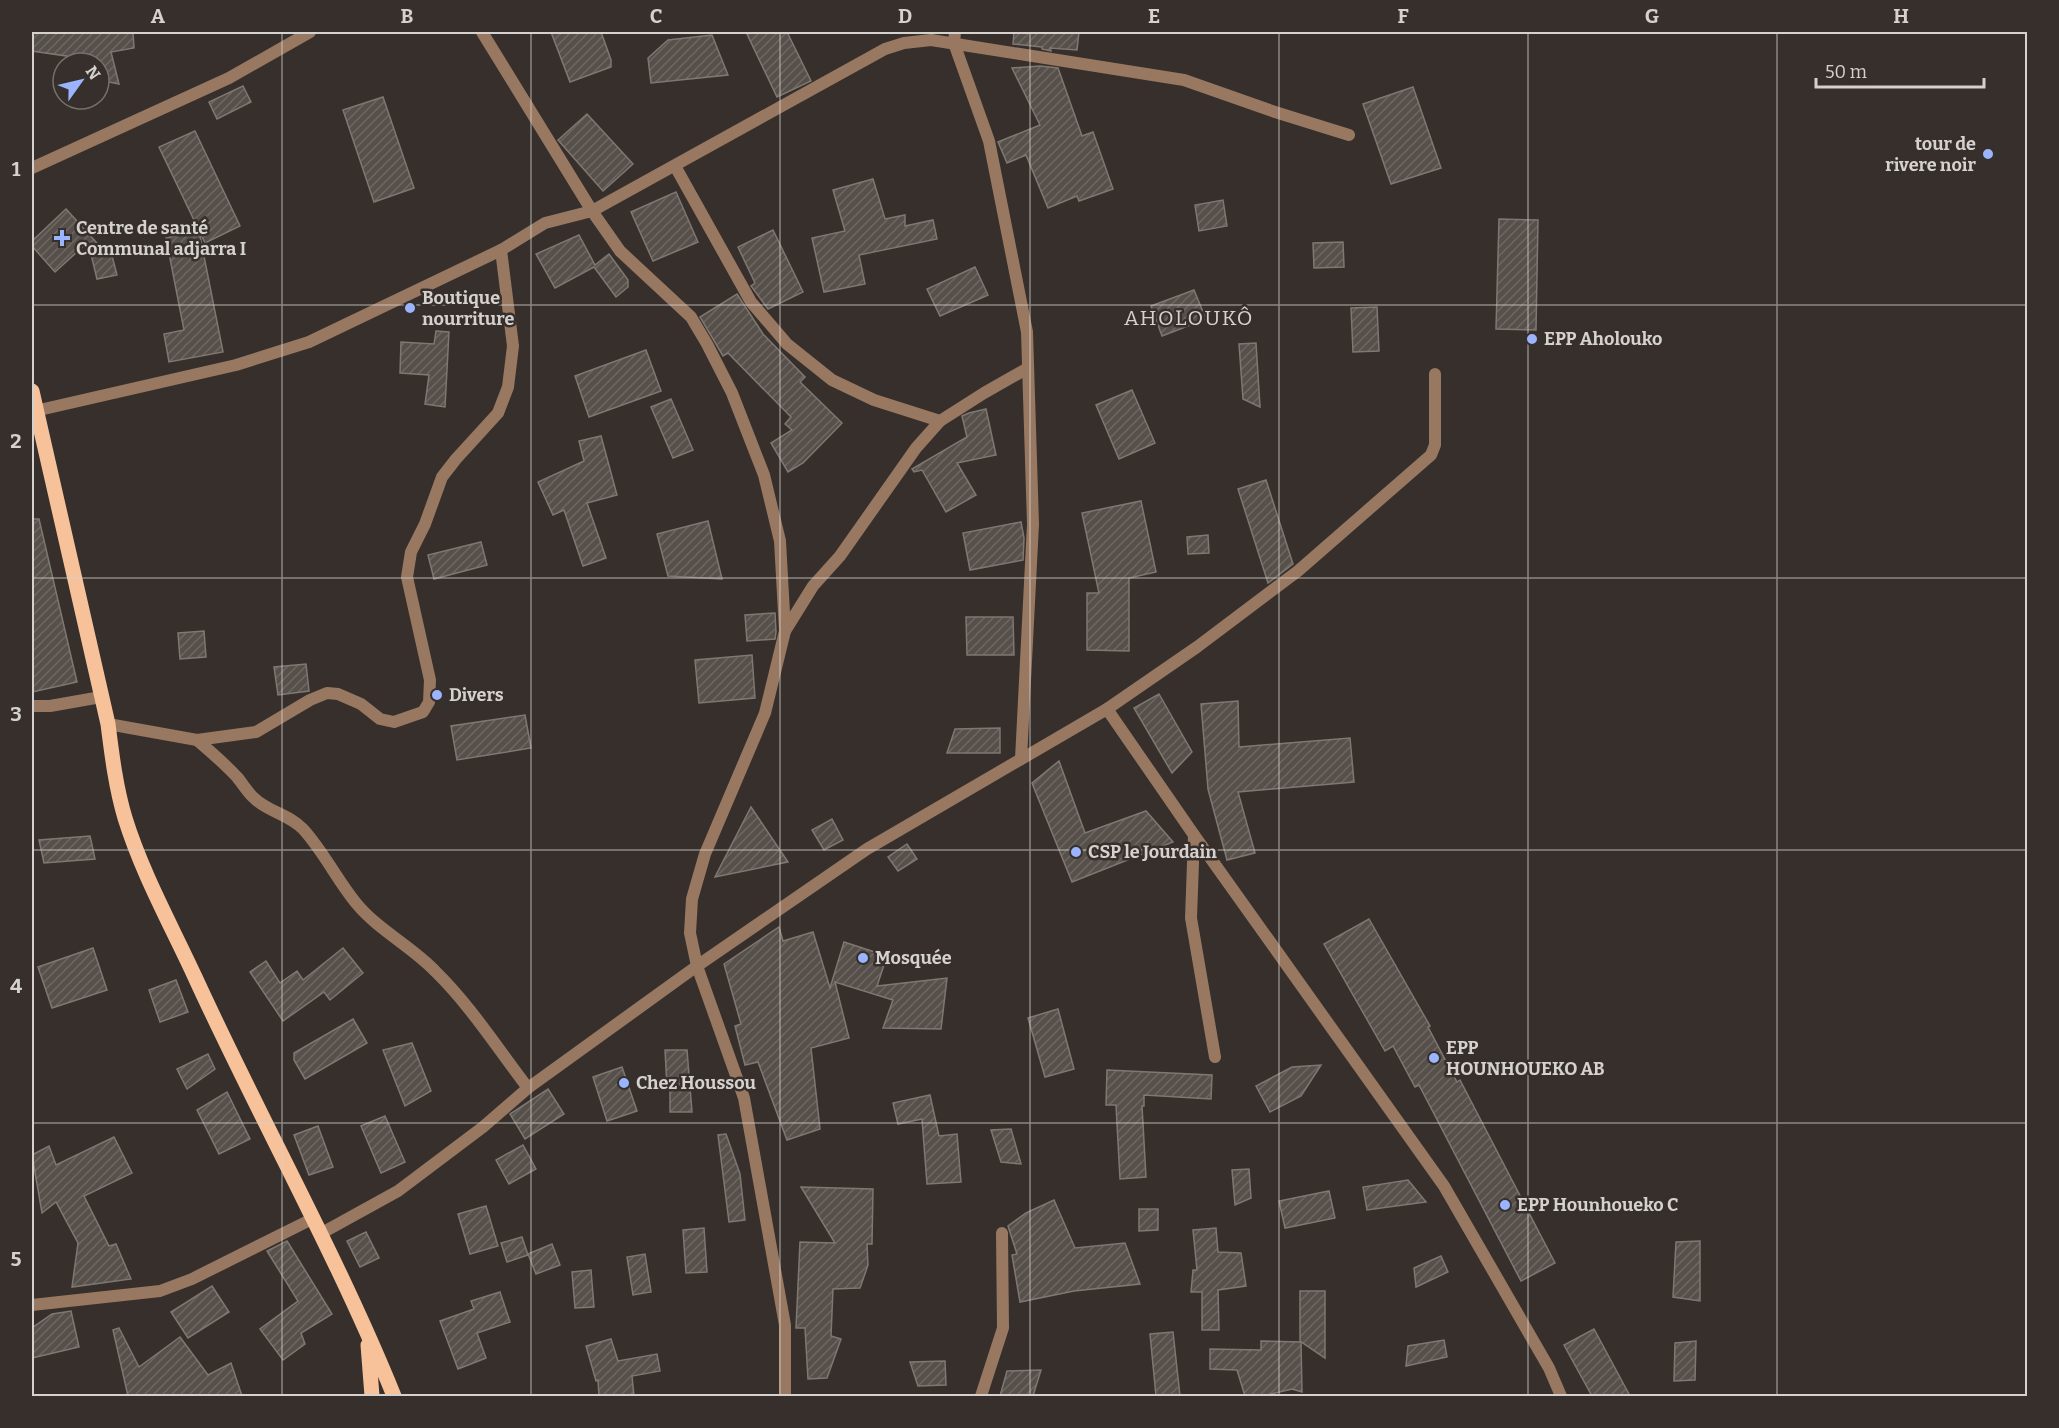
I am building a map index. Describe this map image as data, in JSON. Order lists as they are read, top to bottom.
{
  "districts": ["AHOLOUKÔ"],
  "places": {
    "other": [
      "tour de rivere noir",
      "Boutique nourriture",
      "EPP Aholouko",
      "Divers",
      "CSP le Jourdain",
      "Mosquée",
      "EPP HOUNHOUEKO AB",
      "Chez Houssou",
      "EPP Hounhoueko C"
    ],
    "health": ["Centre de santé Communal adjarra I"]
  },
  "scale_bar": "50 m",
  "north": "top right",
  "grid": {
    "columns": [
      "A",
      "B",
      "C",
      "D",
      "E",
      "F",
      "G",
      "H"
    ],
    "rows": [
      "1",
      "2",
      "3",
      "4",
      "5"
    ]
  }
}
